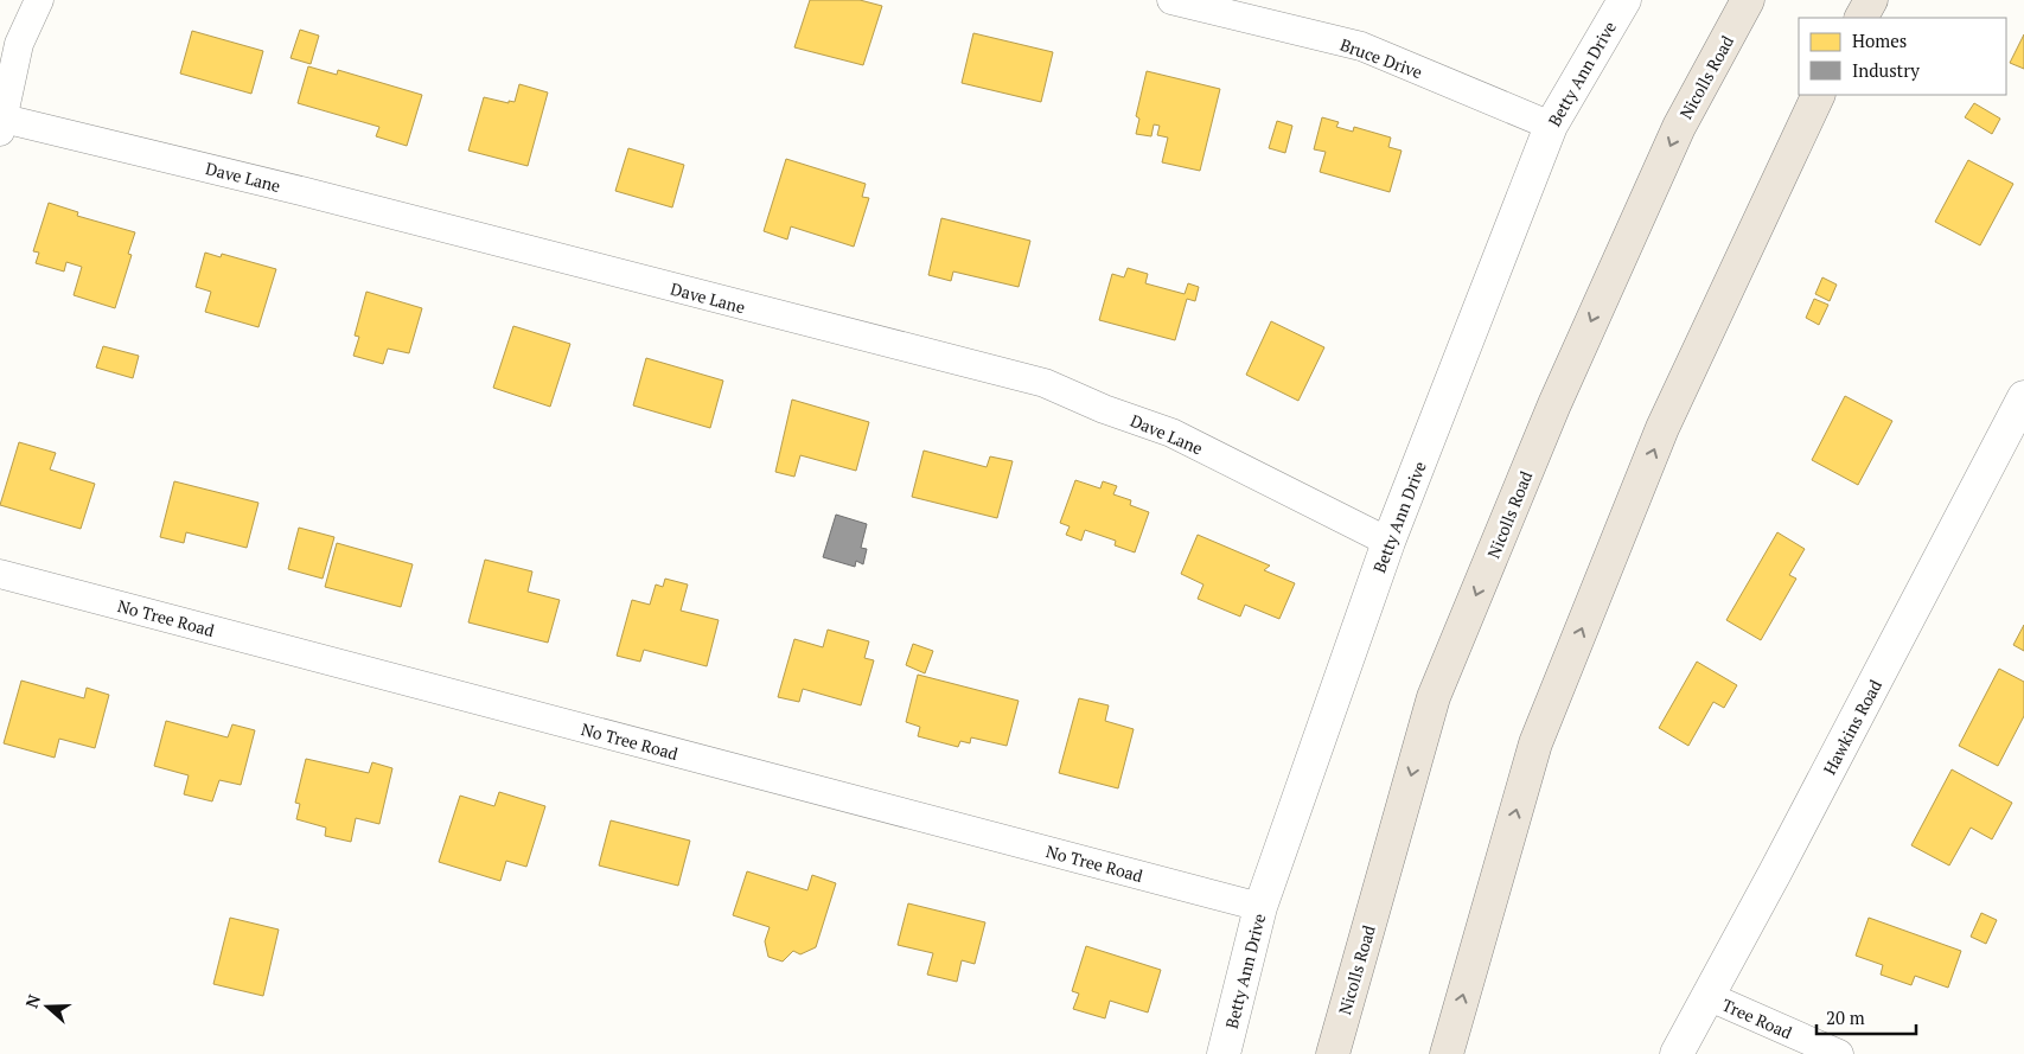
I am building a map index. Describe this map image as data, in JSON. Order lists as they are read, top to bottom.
{
  "streets": {
    "highway": ["Nicolls Road"],
    "street": [
      "Bruce Drive",
      "Betty Ann Drive",
      "Dave Lane",
      "No Tree Road",
      "Hawkins Road",
      "Tree Road"
    ]
  },
  "crossings": [
    ["Bruce Drive", "Betty Ann Drive"],
    ["Betty Ann Drive", "Dave Lane"],
    ["Betty Ann Drive", "No Tree Road"],
    ["Hawkins Road", "Tree Road"]
  ],
  "legend": ["Homes", "Industry"],
  "scale_bar": "20 m",
  "north": "left"
}
